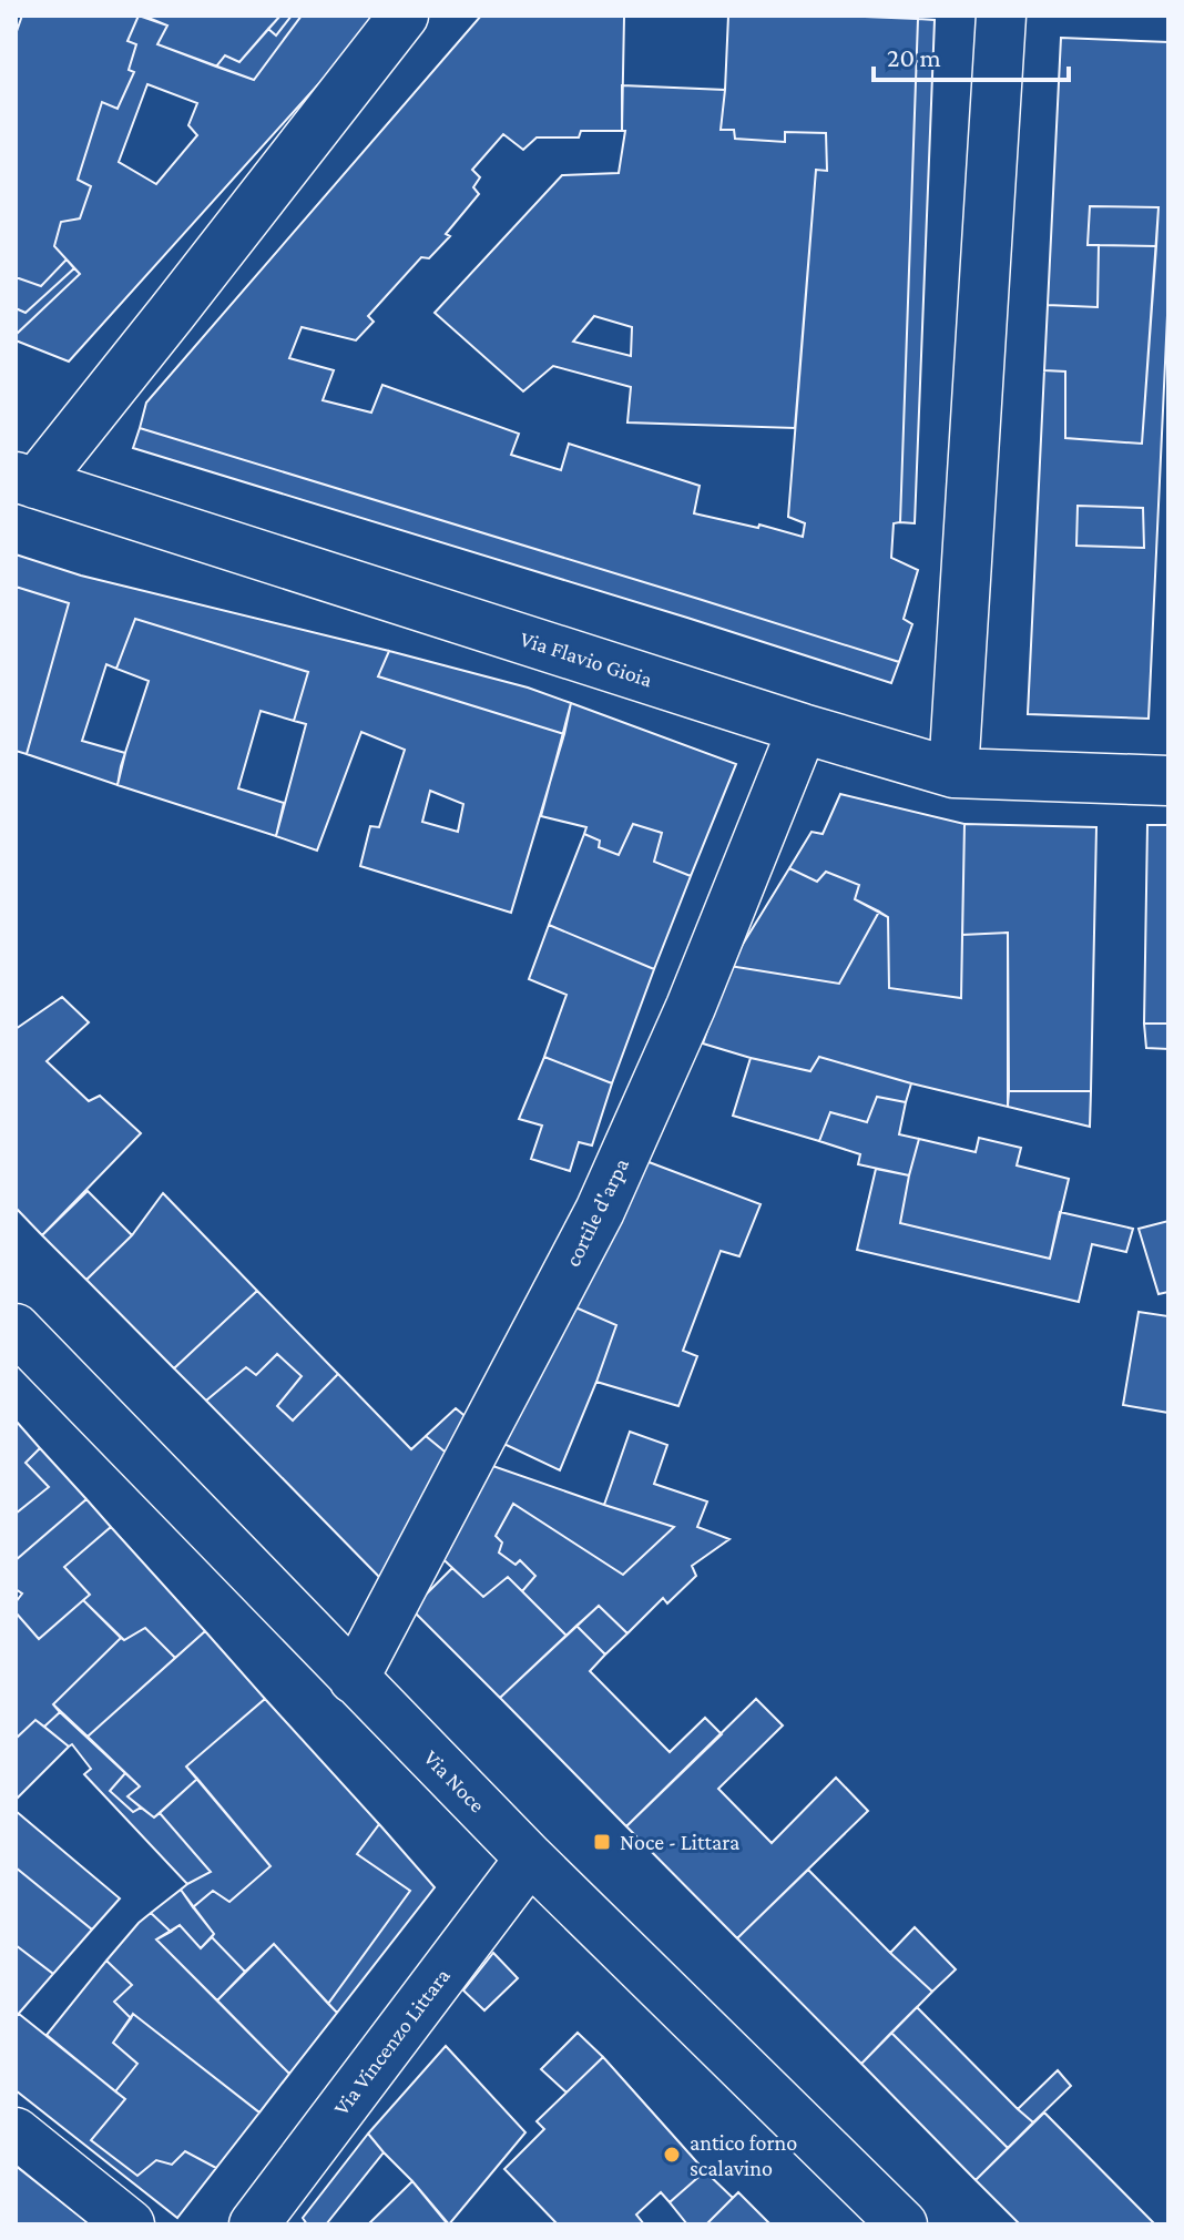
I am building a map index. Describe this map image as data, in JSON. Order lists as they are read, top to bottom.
{
  "streets": {
    "street": [
      "Via Flavio Gioia",
      "cortile d'arpa",
      "Via Noce",
      "Via Vincenzo Littara"
    ]
  },
  "crossings": [
    ["Via Flavio Gioia", "cortile d'arpa"],
    ["cortile d'arpa", "Via Noce"],
    ["Via Noce", "Via Vincenzo Littara"]
  ],
  "places": {
    "transit": ["Noce - Littara"],
    "other": ["antico forno scalavino"]
  },
  "scale_bar": "20 m"
}
